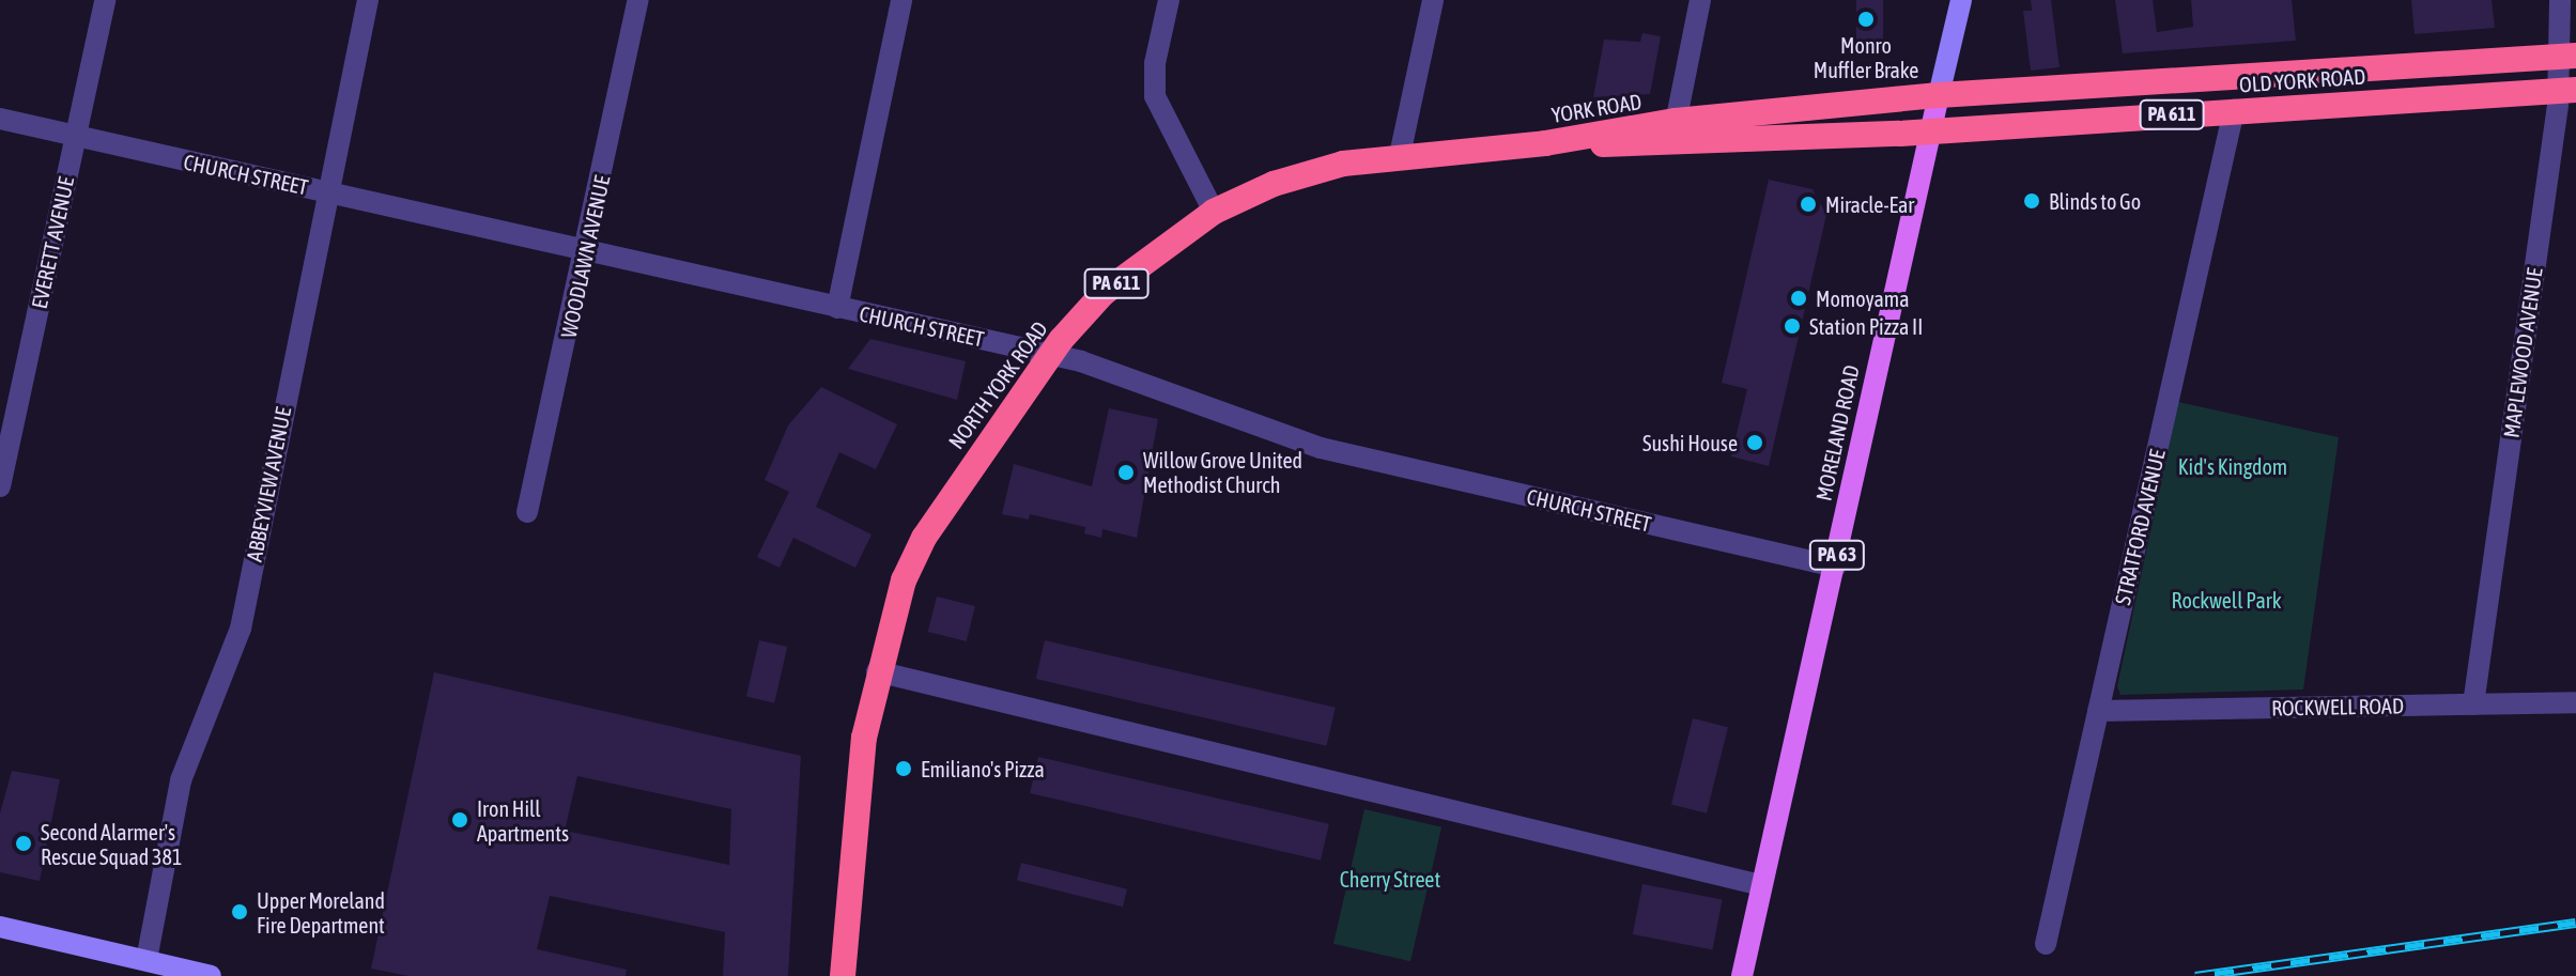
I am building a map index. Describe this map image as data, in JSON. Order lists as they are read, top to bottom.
{
  "streets": {
    "highway": [
      "OLD YORK ROAD",
      "YORK ROAD",
      "PA 611",
      "NORTH YORK ROAD"
    ],
    "main road": ["MORELAND ROAD", "PA 63"],
    "street": [
      "CHURCH STREET",
      "EVERETT AVENUE",
      "WOODLAWN AVENUE",
      "MAPLEWOOD AVENUE",
      "ABBEYVIEW AVENUE",
      "STRATFORD AVENUE",
      "ROCKWELL ROAD"
    ]
  },
  "crossings": [
    ["OLD YORK ROAD", "YORK ROAD"],
    ["OLD YORK ROAD", "MAPLEWOOD AVENUE"],
    ["OLD YORK ROAD", "MORELAND ROAD"],
    ["OLD YORK ROAD", "STRATFORD AVENUE"],
    ["YORK ROAD", "NORTH YORK ROAD"],
    ["YORK ROAD", "MORELAND ROAD"],
    ["CHURCH STREET", "EVERETT AVENUE"],
    ["CHURCH STREET", "WOODLAWN AVENUE"],
    ["CHURCH STREET", "NORTH YORK ROAD"],
    ["CHURCH STREET", "MORELAND ROAD"],
    ["CHURCH STREET", "ABBEYVIEW AVENUE"],
    ["MAPLEWOOD AVENUE", "ROCKWELL ROAD"],
    ["STRATFORD AVENUE", "ROCKWELL ROAD"]
  ],
  "parks": ["Kid's Kingdom", "Rockwell Park", "Cherry Street"],
  "places": [
    "Monro Muffler Brake",
    "Blinds to Go",
    "Miracle-Ear",
    "Momoyama",
    "Station Pizza II",
    "Sushi House",
    "Willow Grove United Methodist Church",
    "Emiliano's Pizza",
    "Iron Hill Apartments",
    "Second Alarmer's Rescue Squad 381",
    "Upper Moreland Fire Department"
  ]
}
